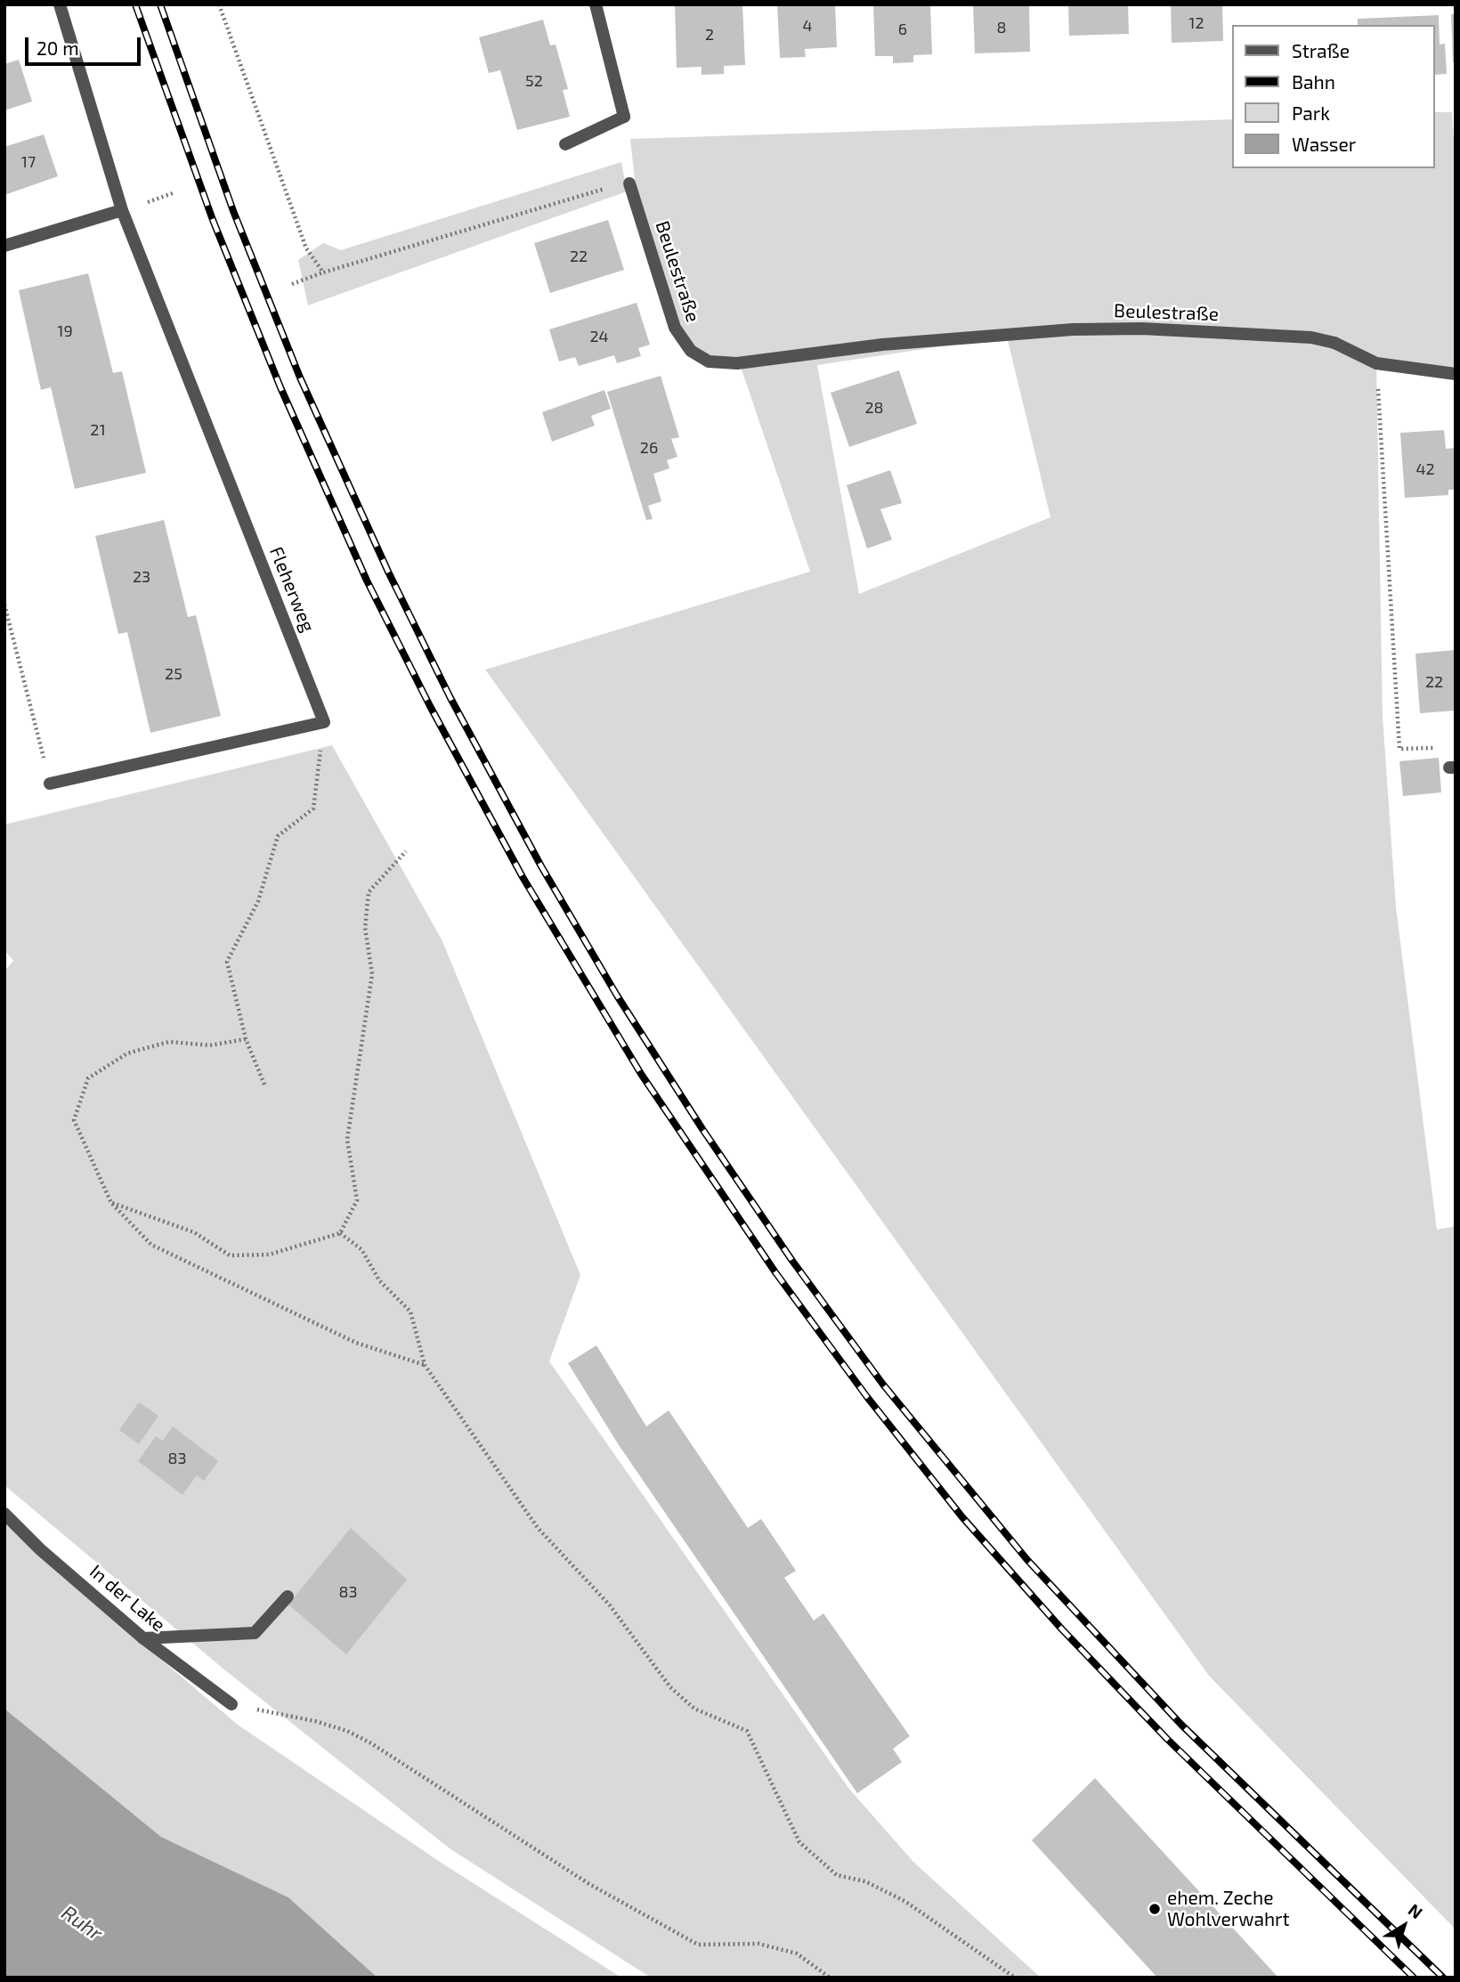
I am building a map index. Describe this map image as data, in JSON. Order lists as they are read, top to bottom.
{
  "streets": {
    "street": ["Beulestraße", "Fleherweg", "In der Lake"]
  },
  "water": ["Ruhr"],
  "places": ["ehem. Zeche Wohlverwahrt"],
  "house_numbers": [
    "12",
    "4",
    "8",
    "6",
    "2",
    "52",
    "17",
    "22",
    "19",
    "24",
    "28",
    "21",
    "26",
    "42",
    "23",
    "25",
    "22",
    "83",
    "83"
  ],
  "legend": [
    "Straße",
    "Bahn",
    "Park",
    "Wasser"
  ],
  "scale_bar": "20 m",
  "north": "top right"
}
